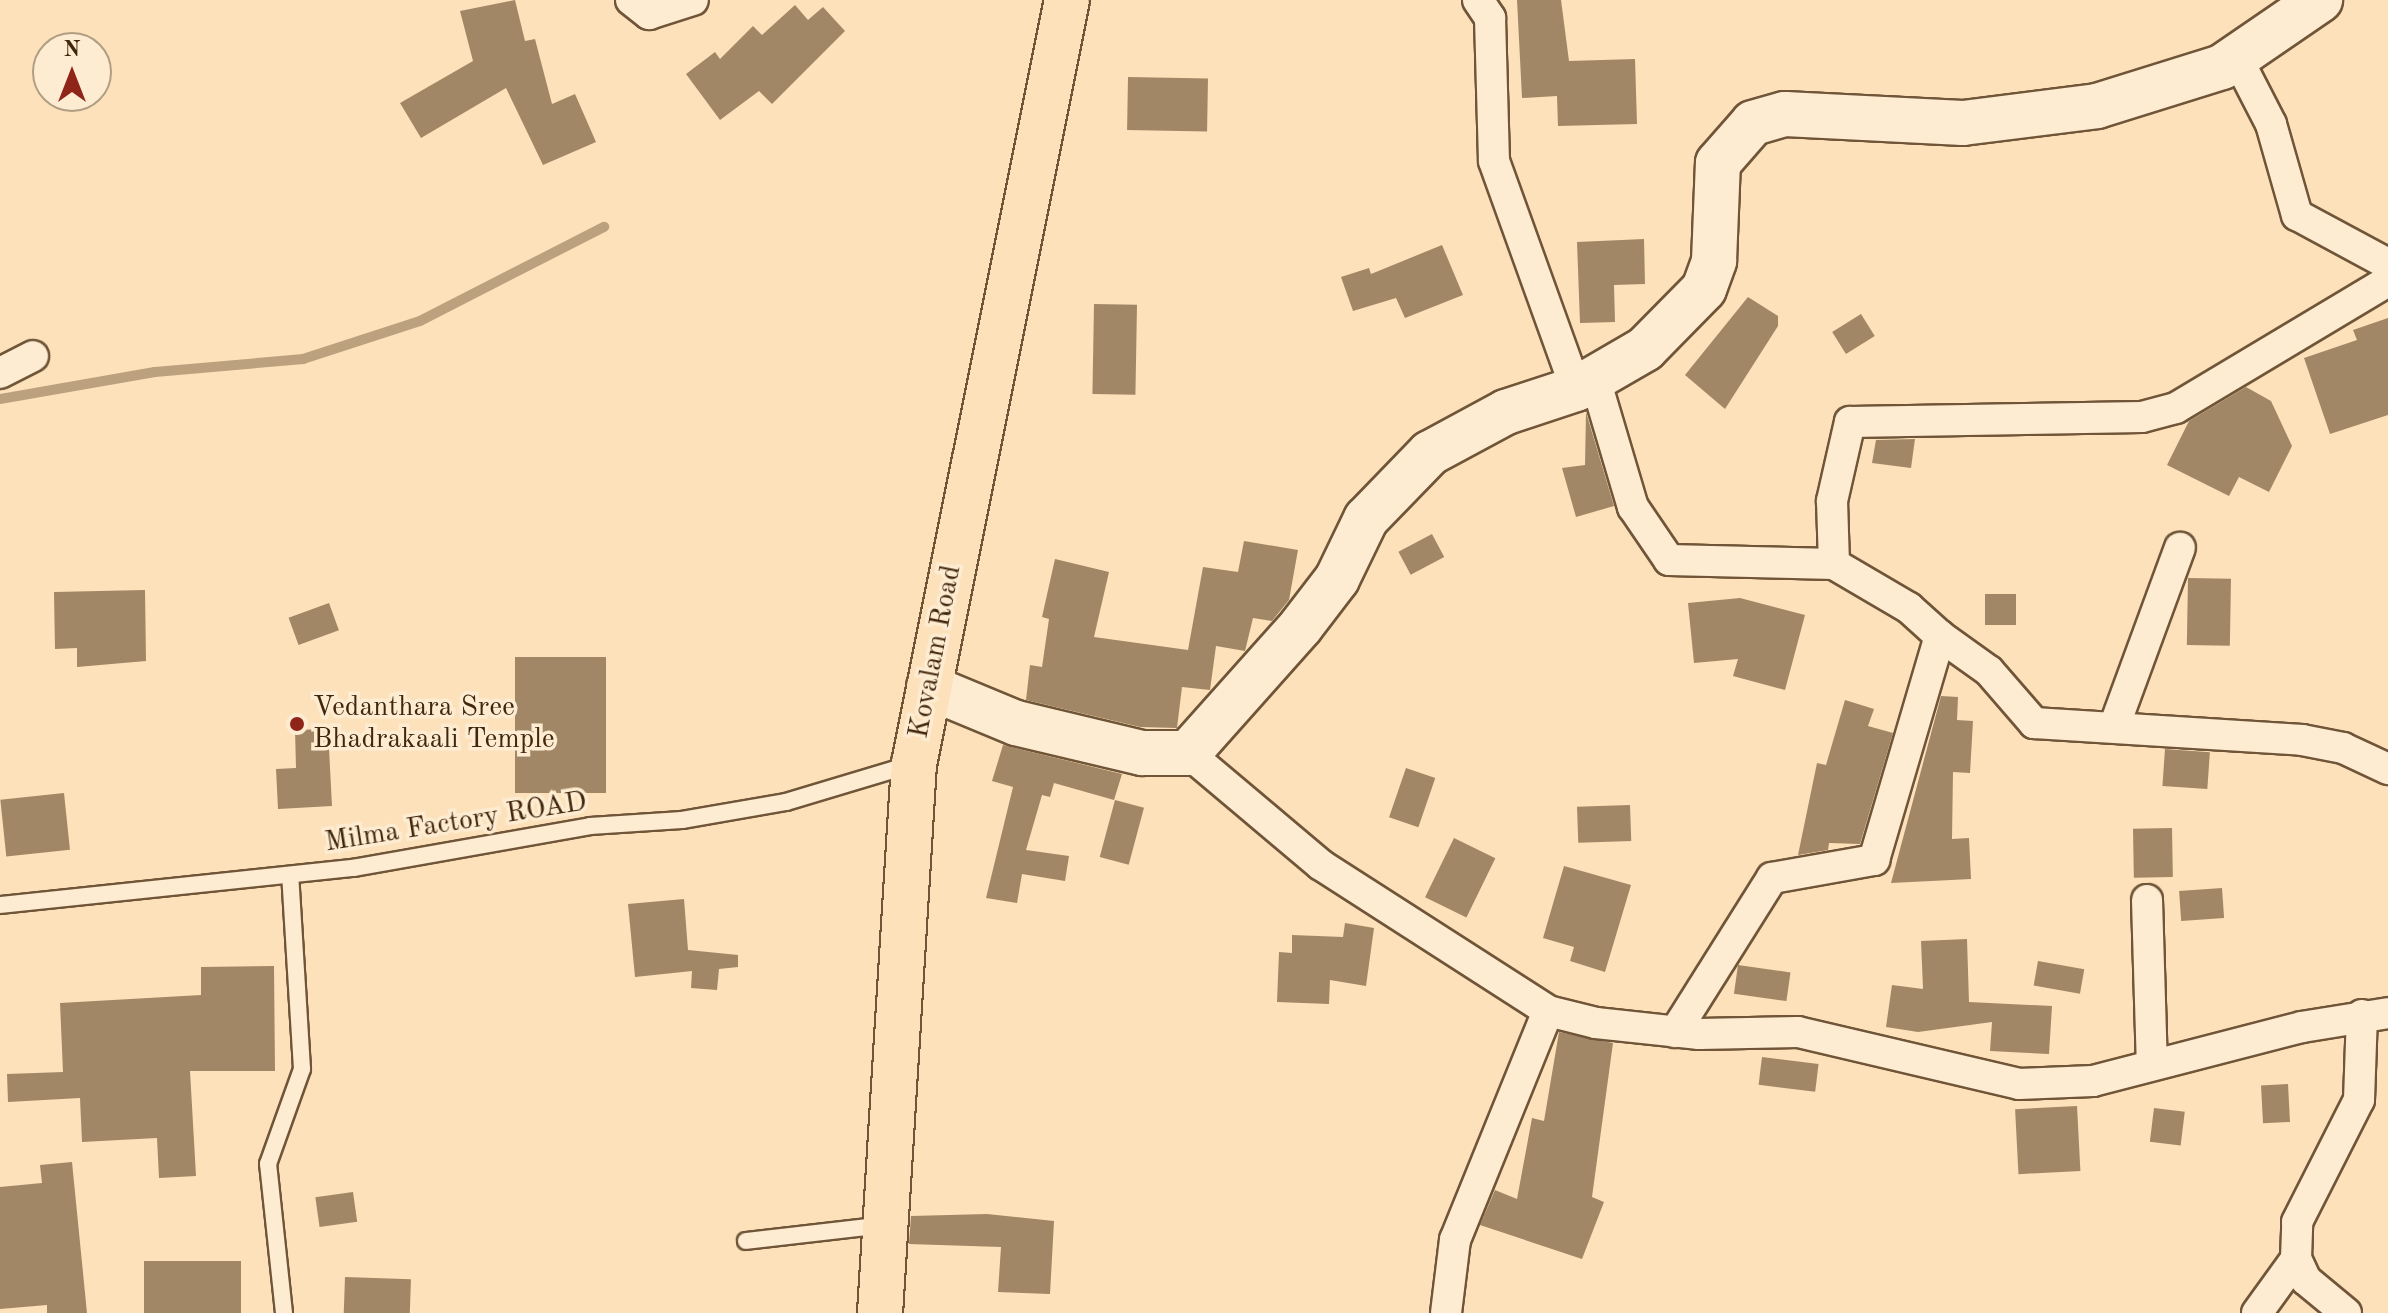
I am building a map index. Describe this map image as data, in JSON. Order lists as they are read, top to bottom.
{
  "streets": {
    "main road": ["Kovalam Road"],
    "lane": ["Milma Factory ROAD"]
  },
  "crossings": [
    ["Kovalam Road", "Milma Factory ROAD"]
  ],
  "places": ["Vedanthara Sree Bhadrakaali Temple"],
  "north": "top"
}
